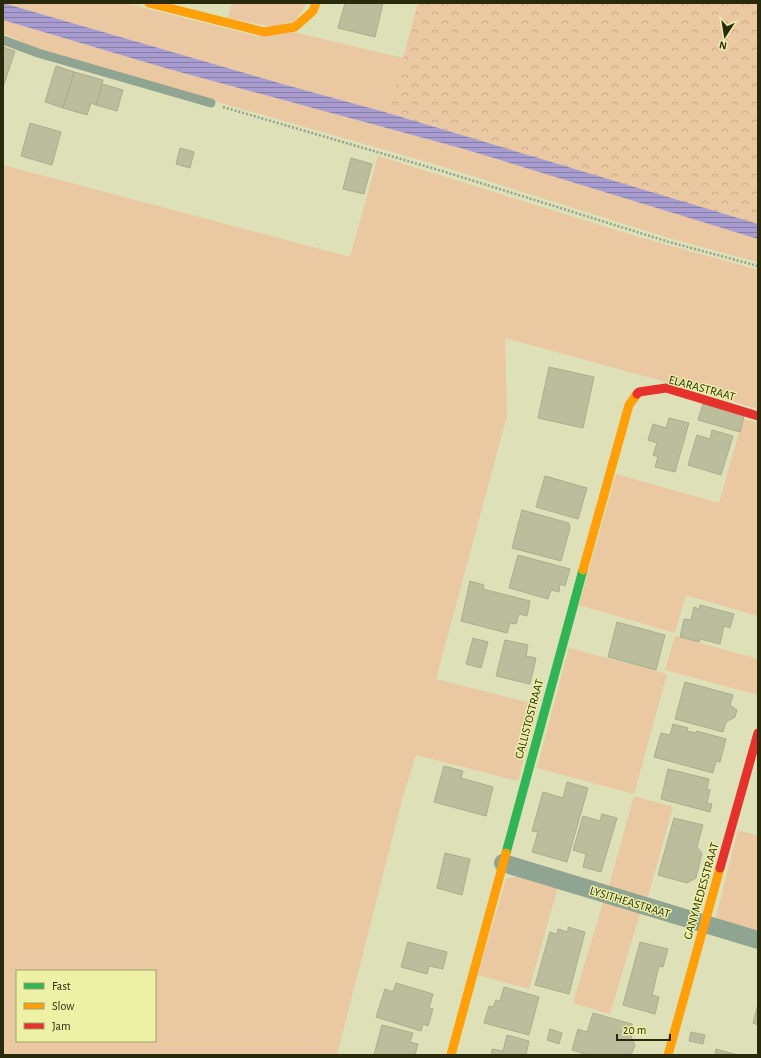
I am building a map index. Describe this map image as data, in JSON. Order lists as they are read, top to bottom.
{
  "streets": {
    "street": [
      "ELARASTRAAT",
      "CALLISTOSTRAAT",
      "GANYMEDESSTRAAT",
      "LYSITHEASTRAAT"
    ]
  },
  "crossings": [
    ["ELARASTRAAT", "CALLISTOSTRAAT"],
    ["CALLISTOSTRAAT", "LYSITHEASTRAAT"],
    ["GANYMEDESSTRAAT", "LYSITHEASTRAAT"]
  ],
  "legend": ["Fast", "Slow", "Jam"],
  "scale_bar": "20 m",
  "north": "bottom"
}
